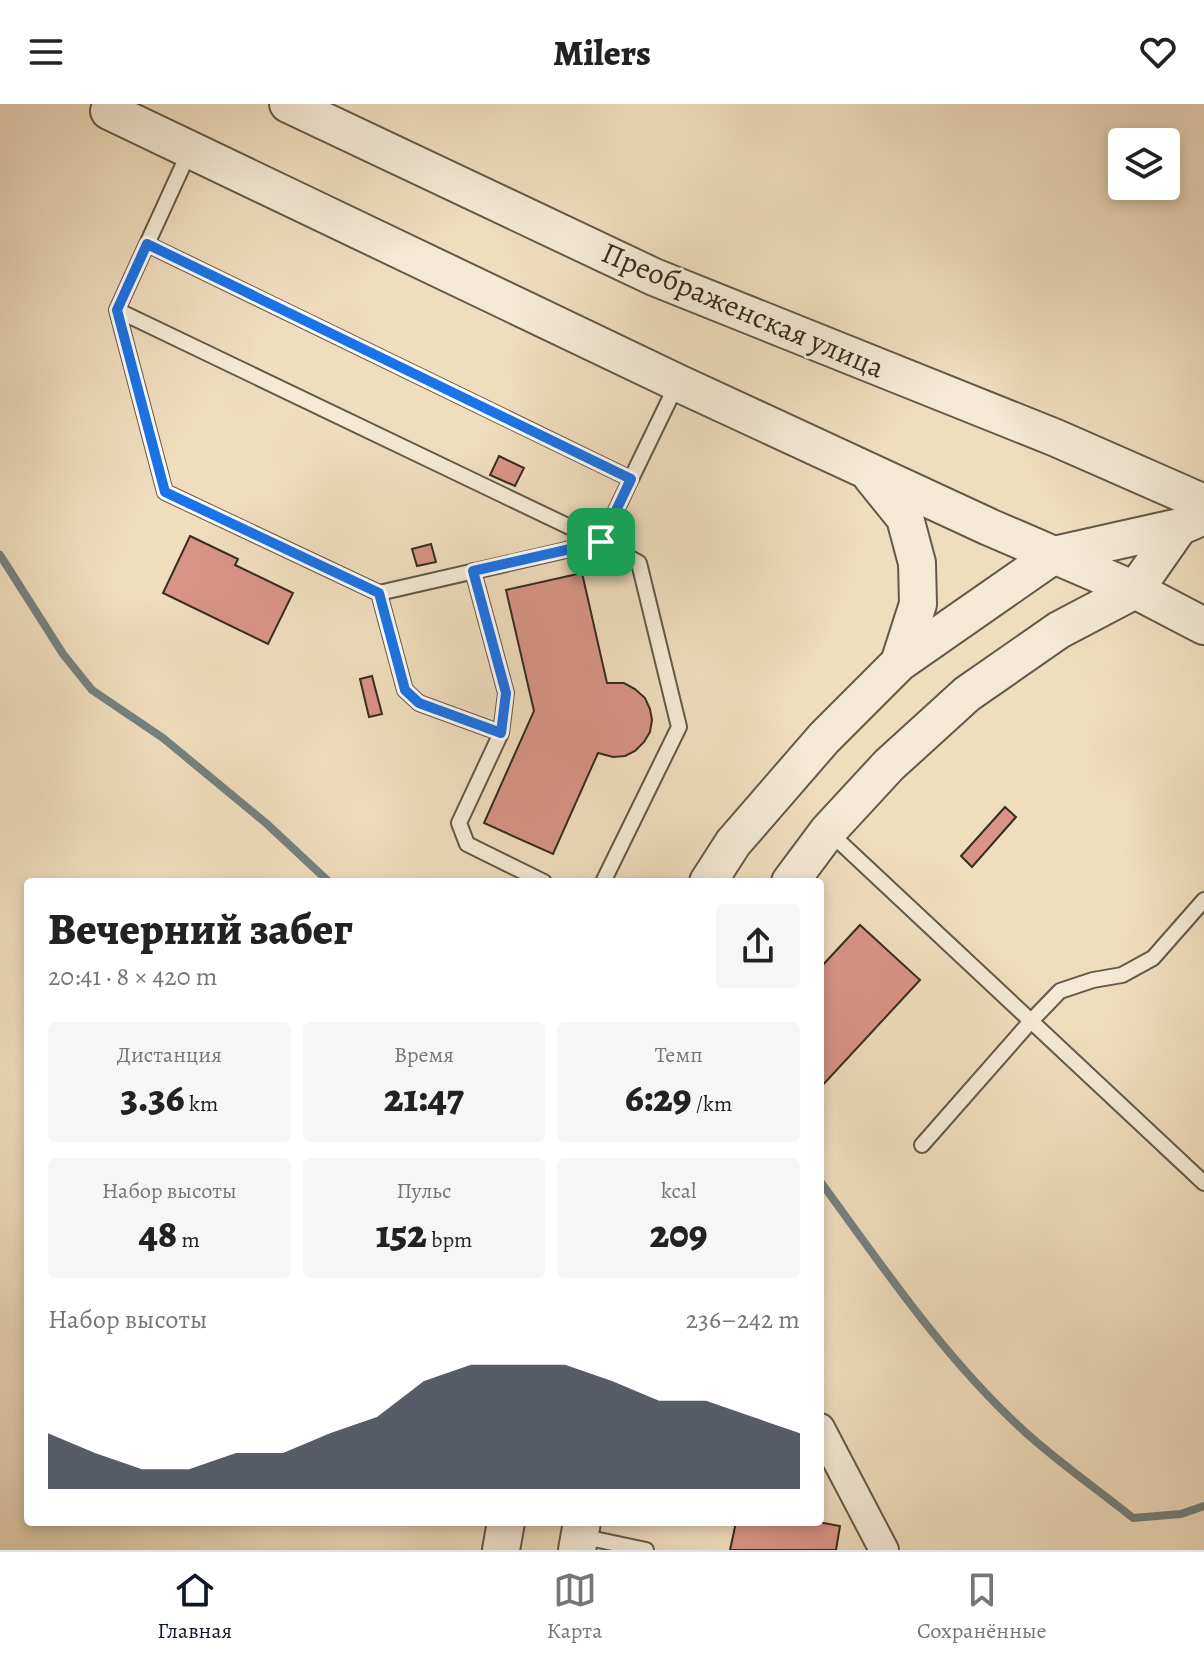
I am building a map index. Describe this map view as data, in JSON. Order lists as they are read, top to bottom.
{
  "streets": {
    "street": ["Преображенская улица"]
  },
  "page": {
    "header": "Milers",
    "heading": ["Вечерний забег", "20:41 · 8 × 420 m"],
    "stats": [
      ["Дистанция", "3.36 km"],
      ["Время", "21:47"],
      ["Темп", "6:29 /km"],
      ["Набор высоты", "48 m"],
      ["Пульс", "152 bpm"],
      ["kcal", "209"]
    ],
    "chart": ["Набор высоты", "236–242 m"],
    "tabs": ["Главная", "Карта", "Сохранённые"]
  }
}
